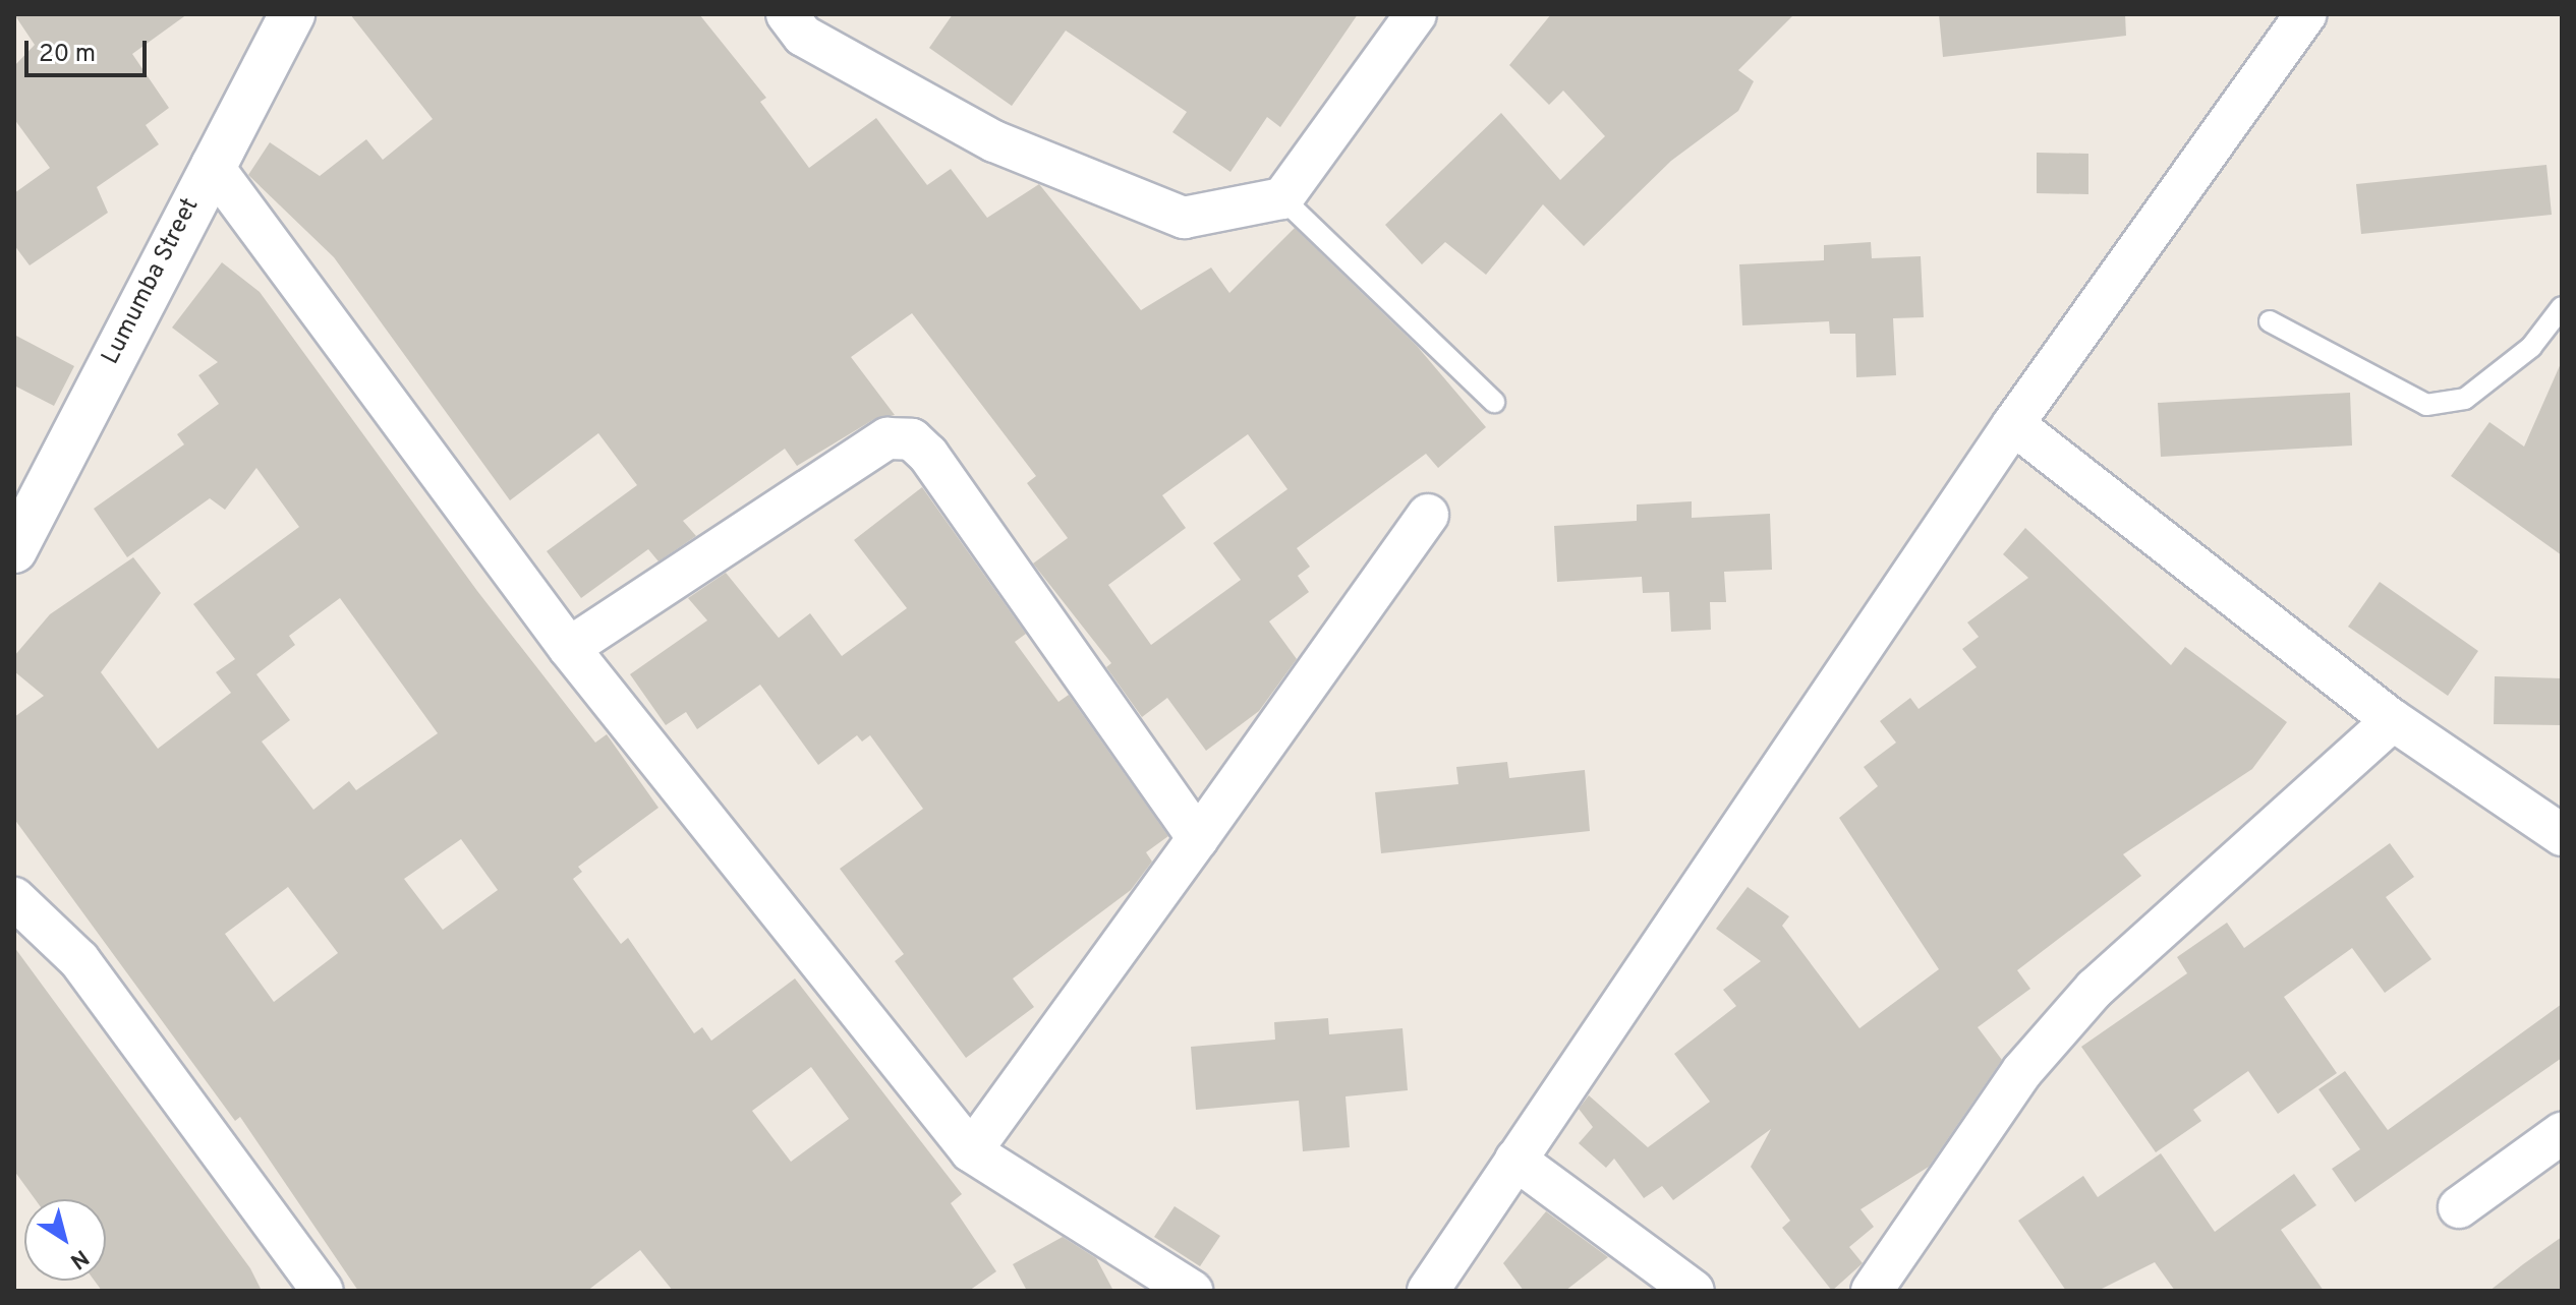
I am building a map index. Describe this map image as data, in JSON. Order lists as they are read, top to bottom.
{
  "streets": {
    "main road": ["Lumumba Street"]
  },
  "scale_bar": "20 m",
  "north": "bottom right"
}
